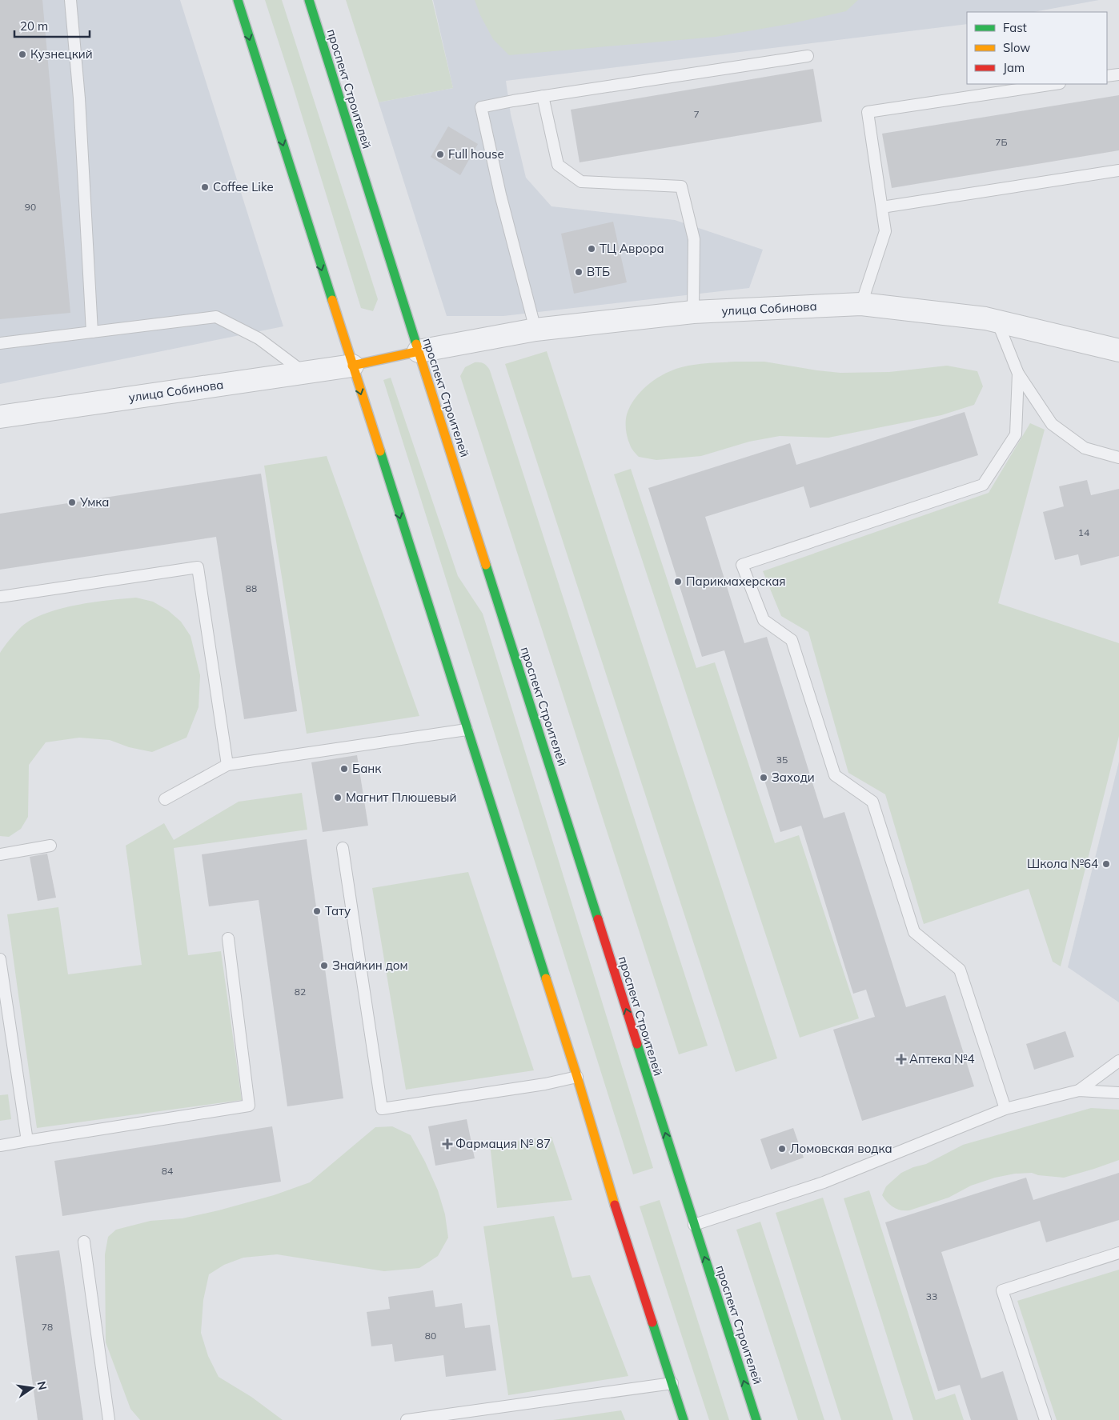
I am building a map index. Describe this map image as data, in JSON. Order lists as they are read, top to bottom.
{
  "streets": {
    "main road": ["проспект Строителей"],
    "street": ["улица Собинова"]
  },
  "crossings": [
    ["проспект Строителей", "улица Собинова"]
  ],
  "places": {
    "other": [
      "Кузнецкий",
      "Full house",
      "Coffee Like",
      "ТЦ Аврора",
      "ВТБ",
      "Умка",
      "Парикмахерская",
      "Банк",
      "Заходи",
      "Магнит Плюшевый",
      "Школа №64",
      "Тату",
      "Знайкин дом",
      "Ломовская водка"
    ],
    "health": ["Аптека №4", "Фармация № 87"]
  },
  "house_numbers": [
    "7",
    "7Б",
    "90",
    "14",
    "88",
    "35",
    "82",
    "84",
    "33",
    "78",
    "80"
  ],
  "legend": ["Fast", "Slow", "Jam"],
  "scale_bar": "20 m",
  "north": "right"
}
